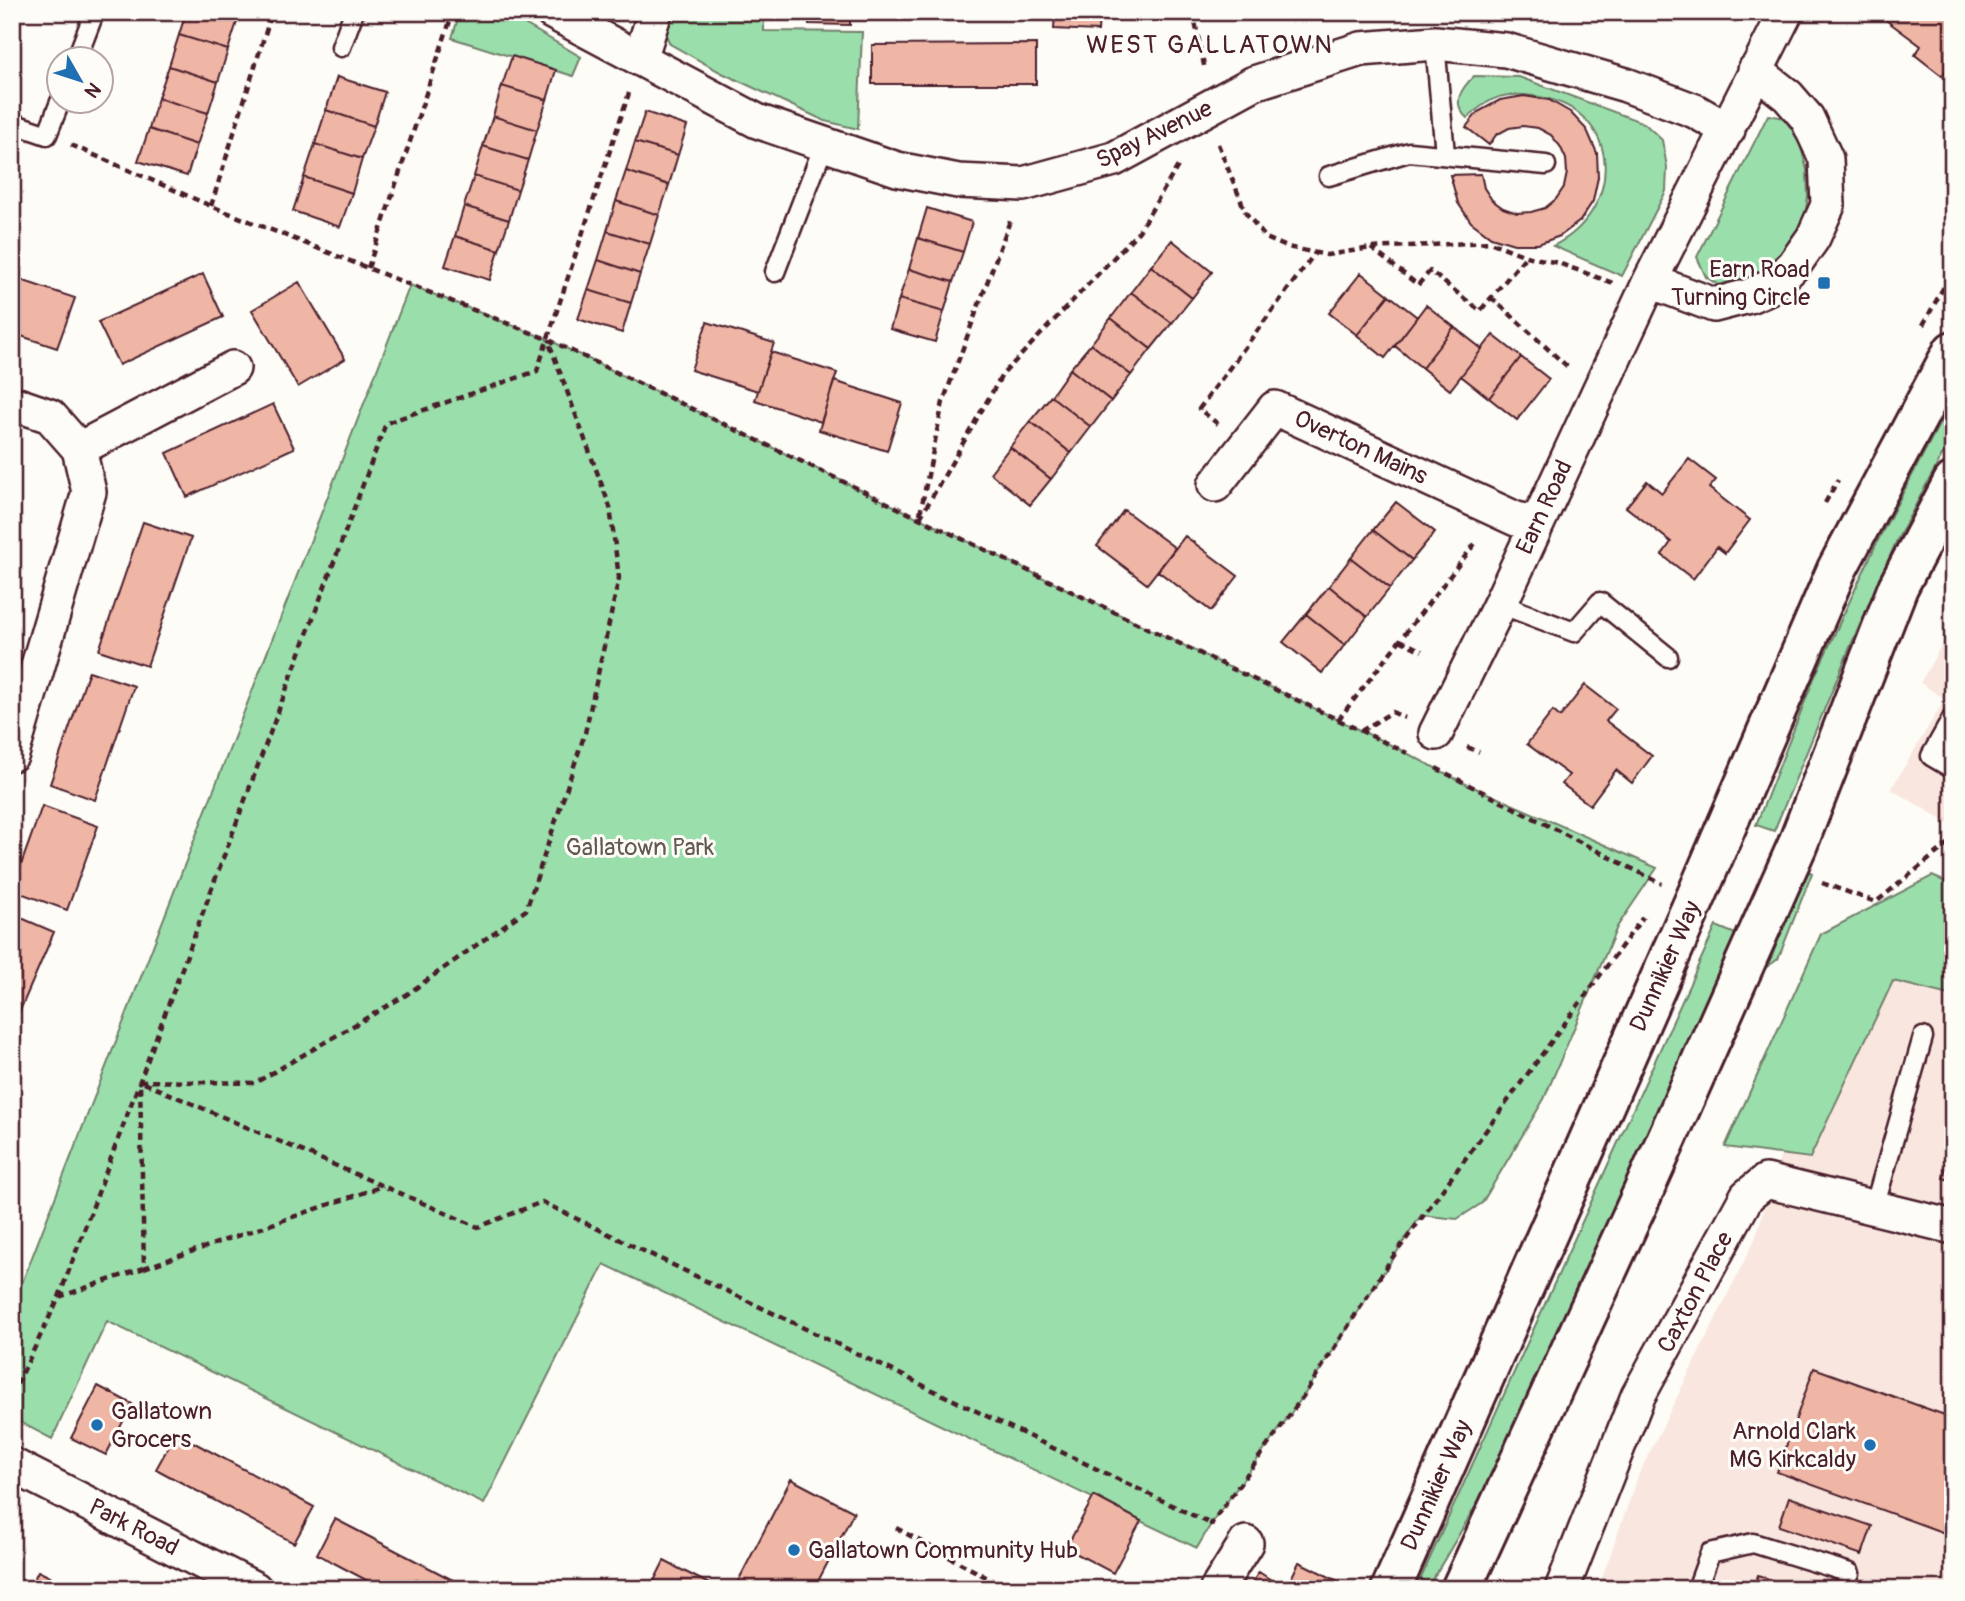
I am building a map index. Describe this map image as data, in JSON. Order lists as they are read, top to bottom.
{
  "streets": {
    "main road": ["Dunnikier Way"],
    "street": [
      "Spay Avenue",
      "Overton Mains",
      "Earn Road",
      "Caxton Place",
      "Park Road"
    ]
  },
  "crossings": [
    ["Spay Avenue", "Earn Road"],
    ["Overton Mains", "Earn Road"]
  ],
  "districts": ["WEST GALLATOWN"],
  "parks": ["Gallatown Park"],
  "places": {
    "transit": ["Earn Road Turning Circle"],
    "other": ["Gallatown Grocers", "Arnold Clark MG Kirkcaldy", "Gallatown Community Hub"]
  },
  "north": "bottom right"
}
